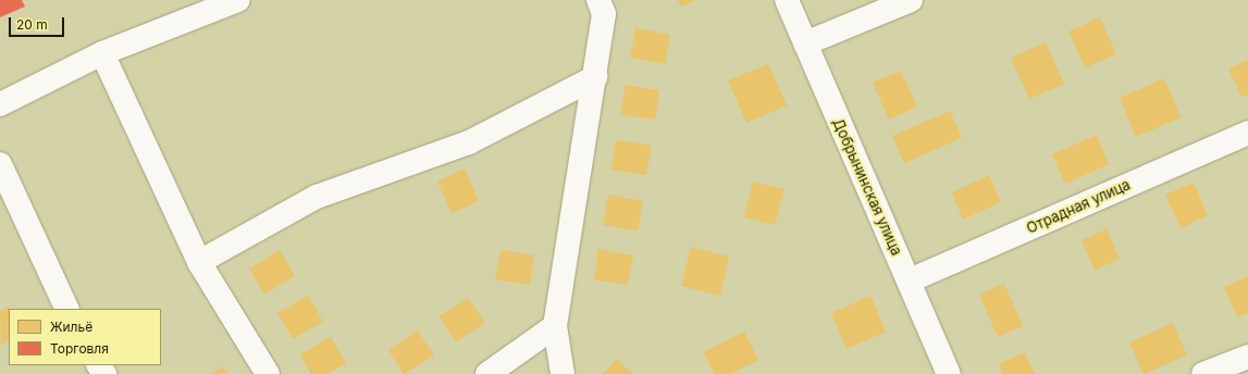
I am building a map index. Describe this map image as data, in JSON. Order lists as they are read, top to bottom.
{
  "streets": {
    "street": ["Добрынинская улица", "Отрадная улица"]
  },
  "crossings": [
    ["Добрынинская улица", "Отрадная улица"]
  ],
  "legend": ["Жильё", "Торговля"],
  "scale_bar": "20 m"
}
